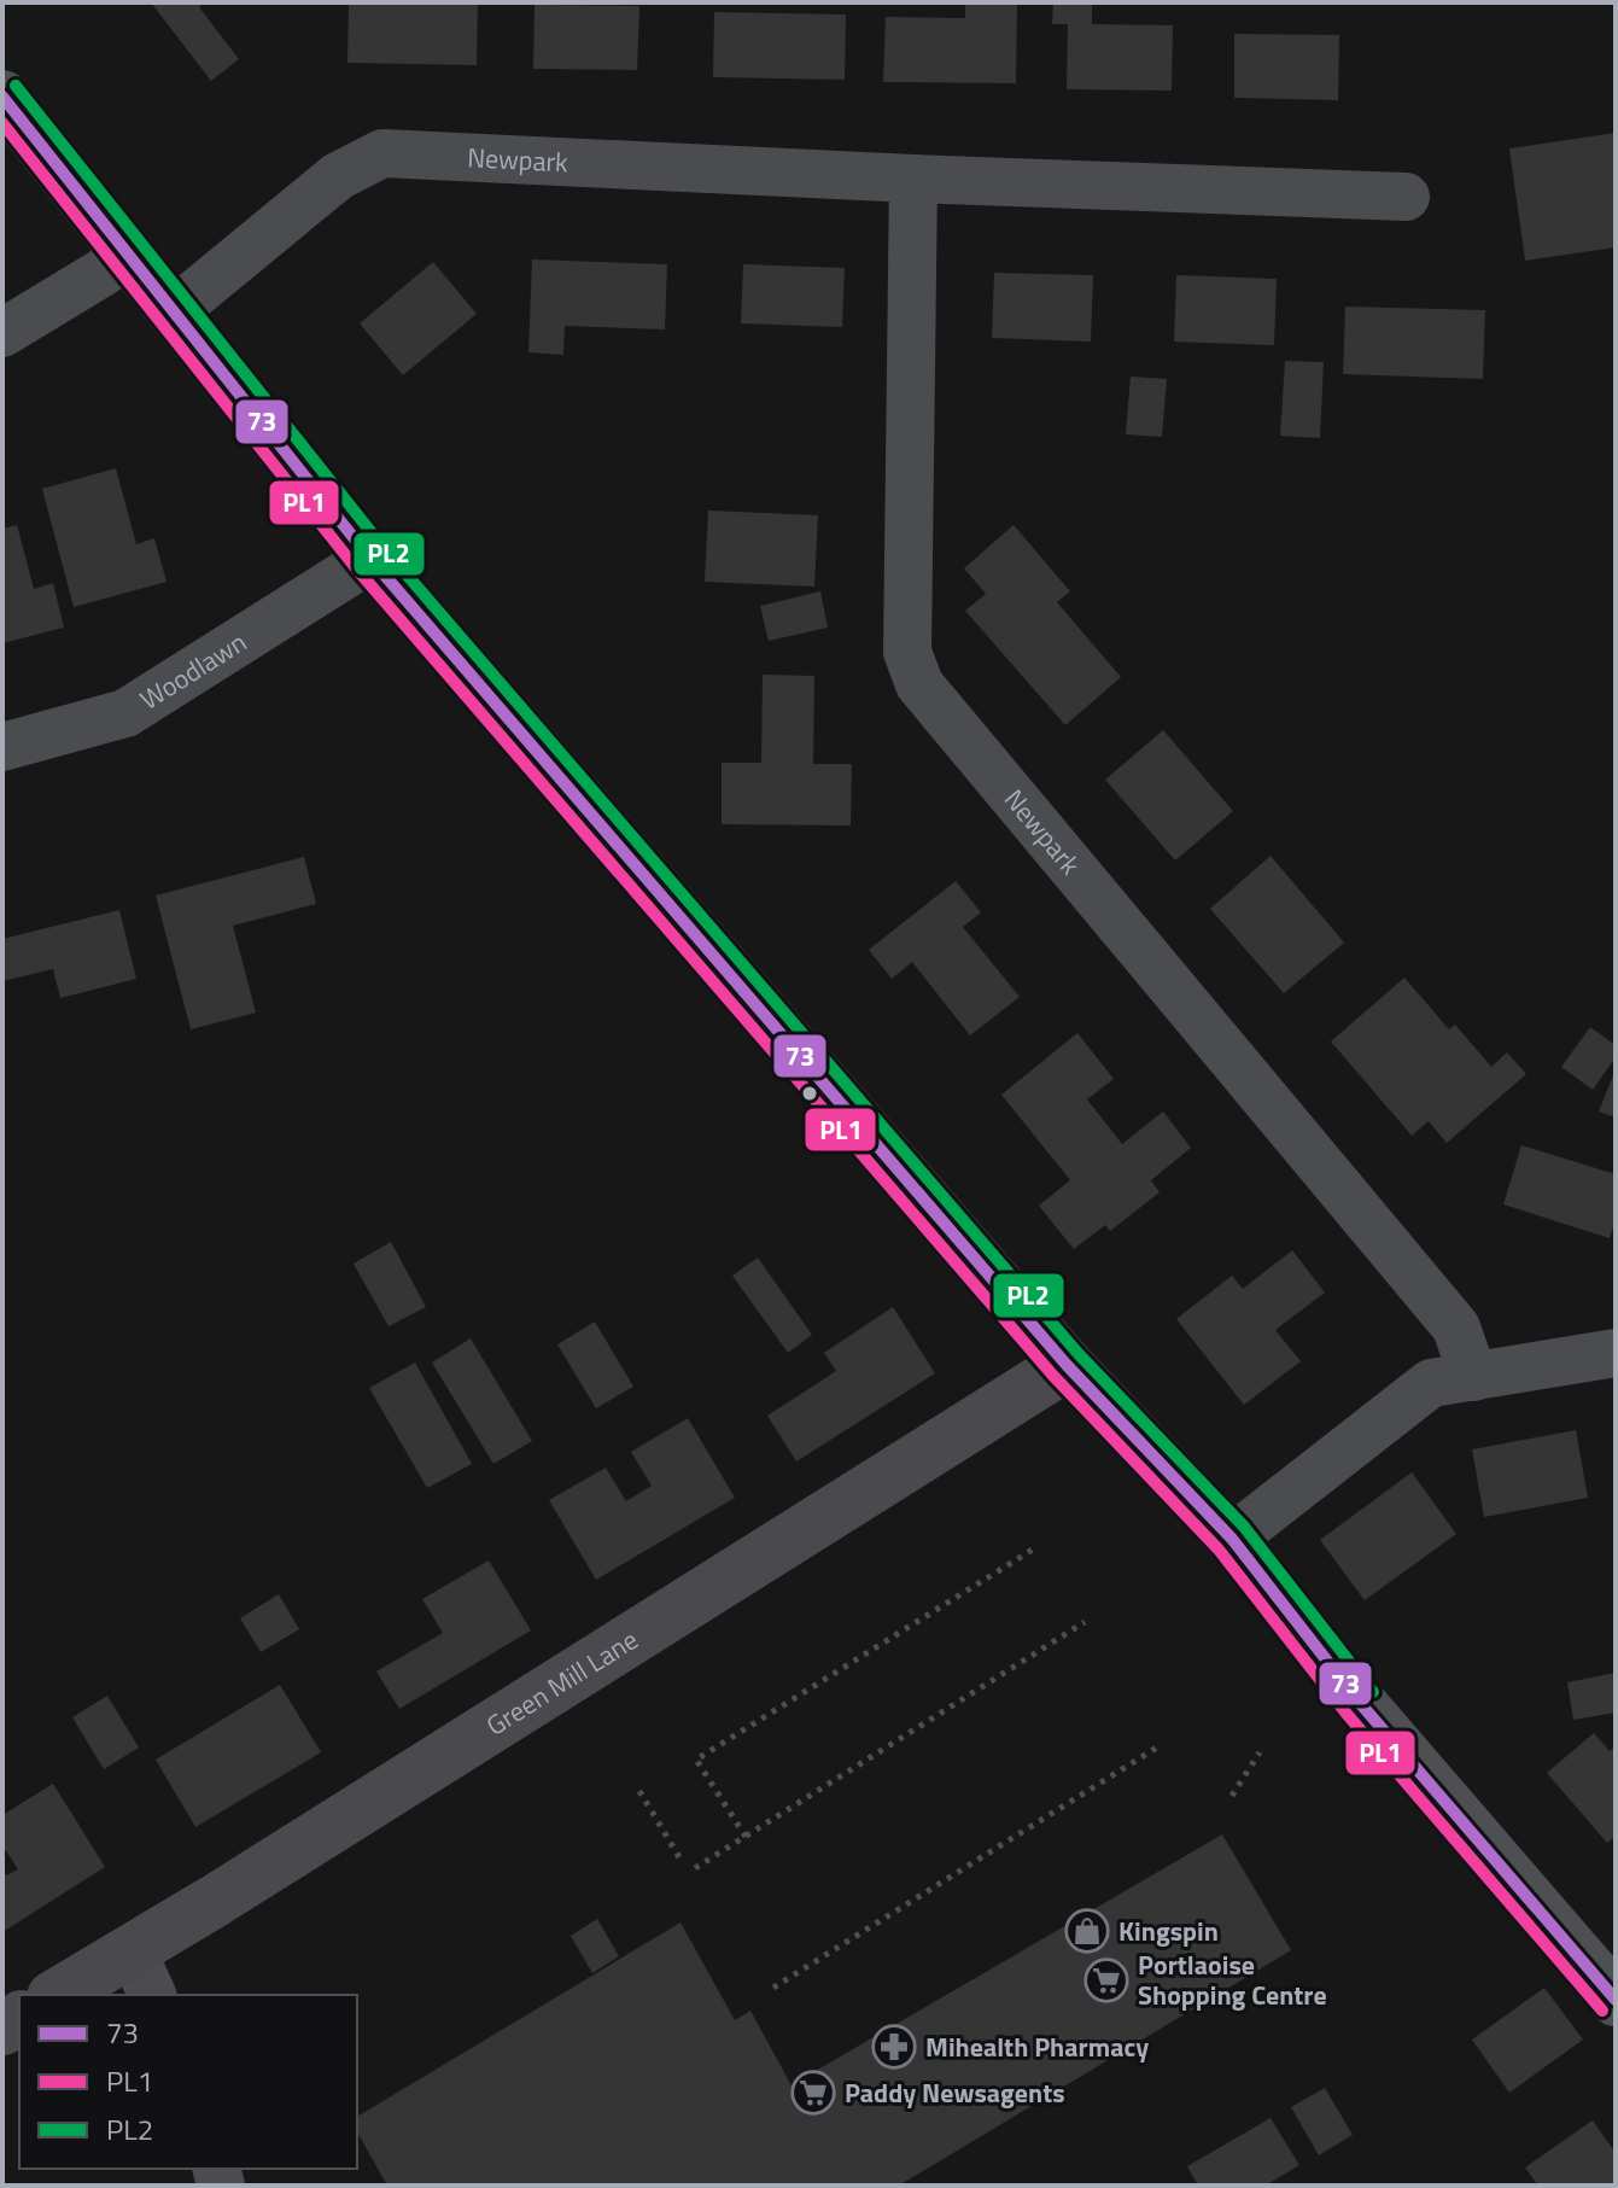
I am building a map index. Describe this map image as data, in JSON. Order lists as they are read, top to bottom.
{
  "streets": {
    "street": ["Newpark", "Woodlawn", "Green Mill Lane"]
  },
  "places": {
    "shop": ["Kingspin"],
    "supermarket": ["Portlaoise Shopping Centre", "Paddy Newsagents"],
    "pharmacy": ["Mihealth Pharmacy"]
  },
  "lines": ["transit line PL2", "transit line 73", "transit line PL1"],
  "legend": ["73", "PL1", "PL2"]
}
